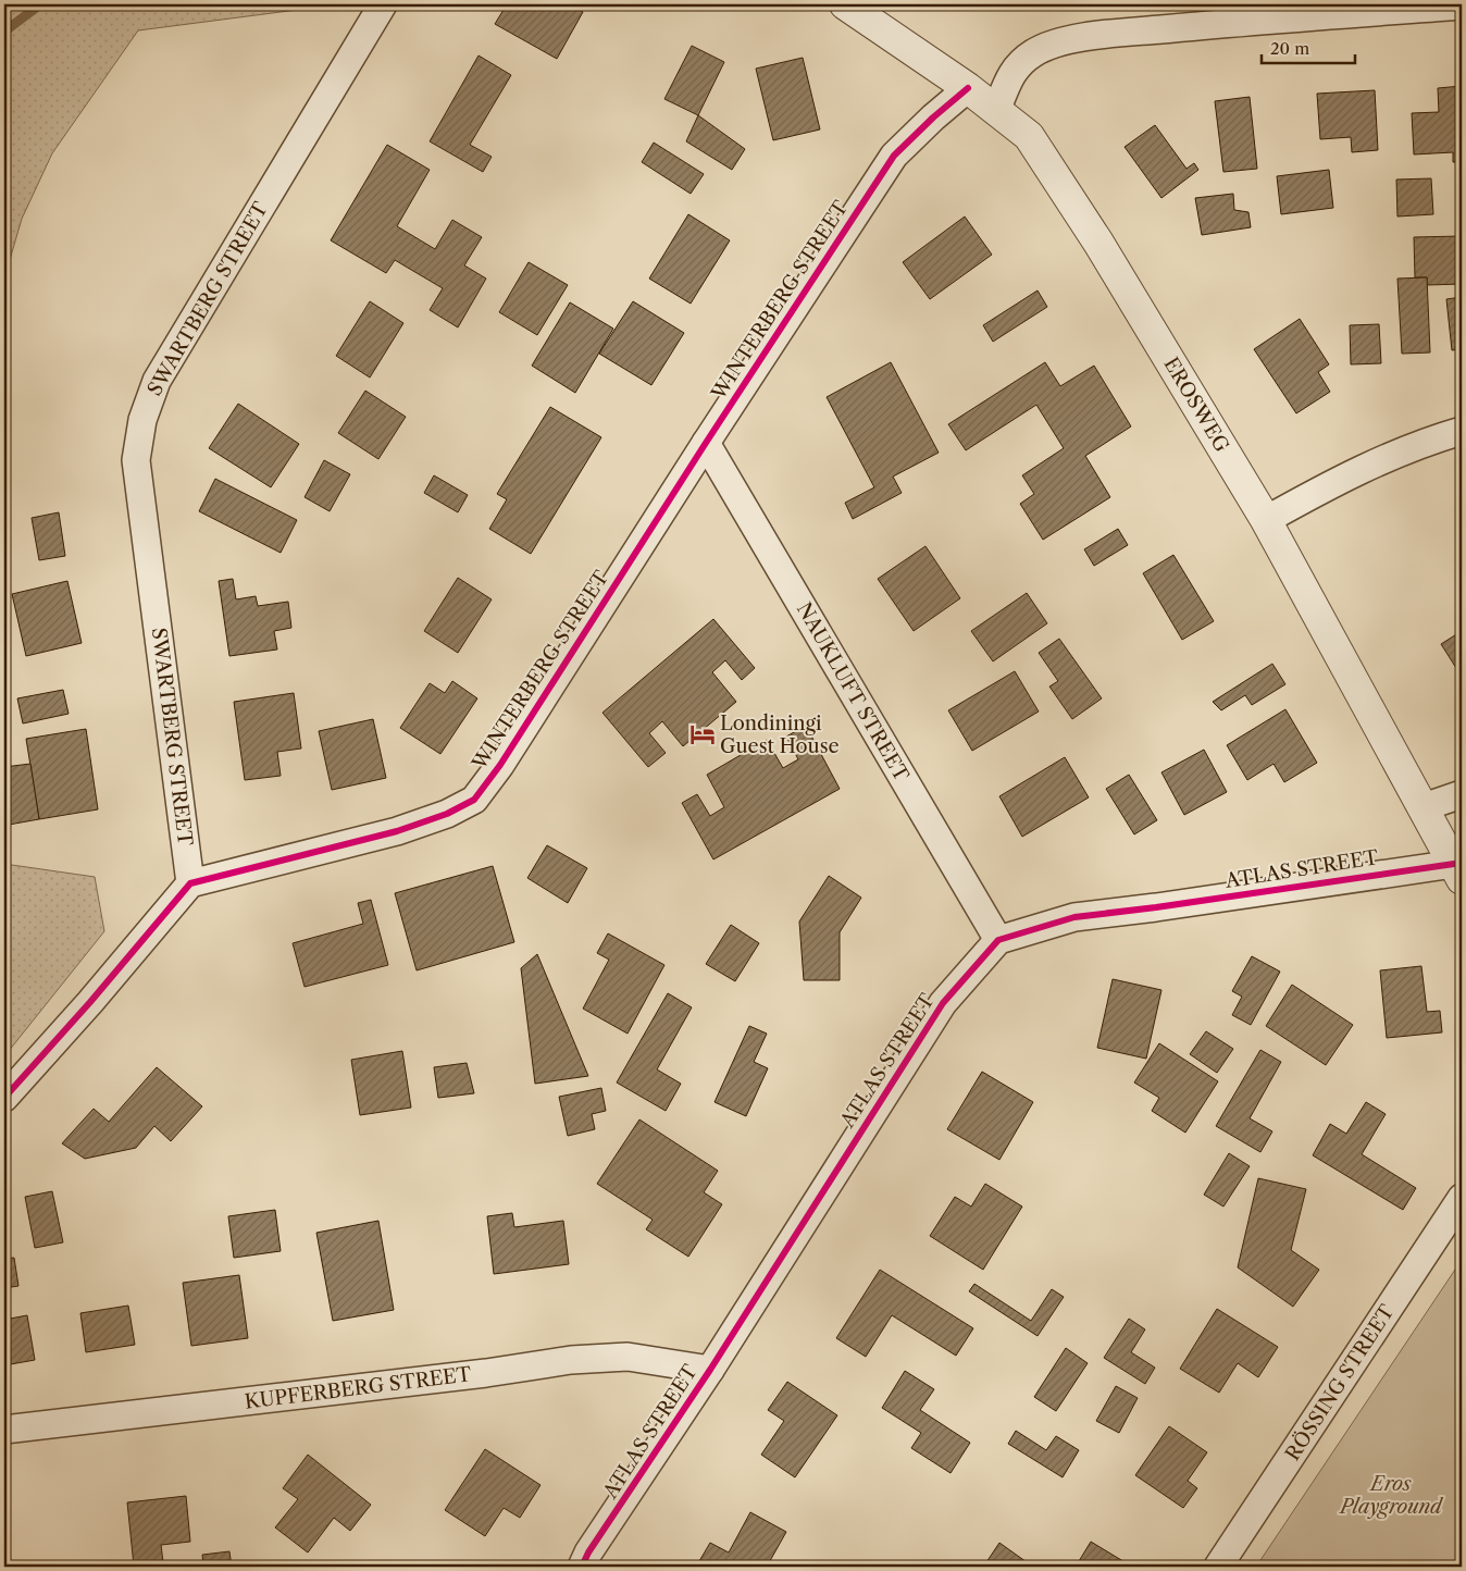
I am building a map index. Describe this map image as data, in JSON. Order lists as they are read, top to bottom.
{
  "streets": {
    "street": [
      "SWARTBERG STREET",
      "WINTERBERG STREET",
      "EROSWEG",
      "NAUKLUFT STREET",
      "ATLAS STREET",
      "RÖSSING STREET",
      "KUPFERBERG STREET"
    ]
  },
  "crossings": [
    ["SWARTBERG STREET", "WINTERBERG STREET"],
    ["WINTERBERG STREET", "EROSWEG"],
    ["WINTERBERG STREET", "NAUKLUFT STREET"],
    ["EROSWEG", "ATLAS STREET"],
    ["NAUKLUFT STREET", "ATLAS STREET"],
    ["ATLAS STREET", "KUPFERBERG STREET"]
  ],
  "parks": ["Eros Playground"],
  "places": {
    "hotel": ["Londiningi Guest House"]
  },
  "scale_bar": "20 m"
}
